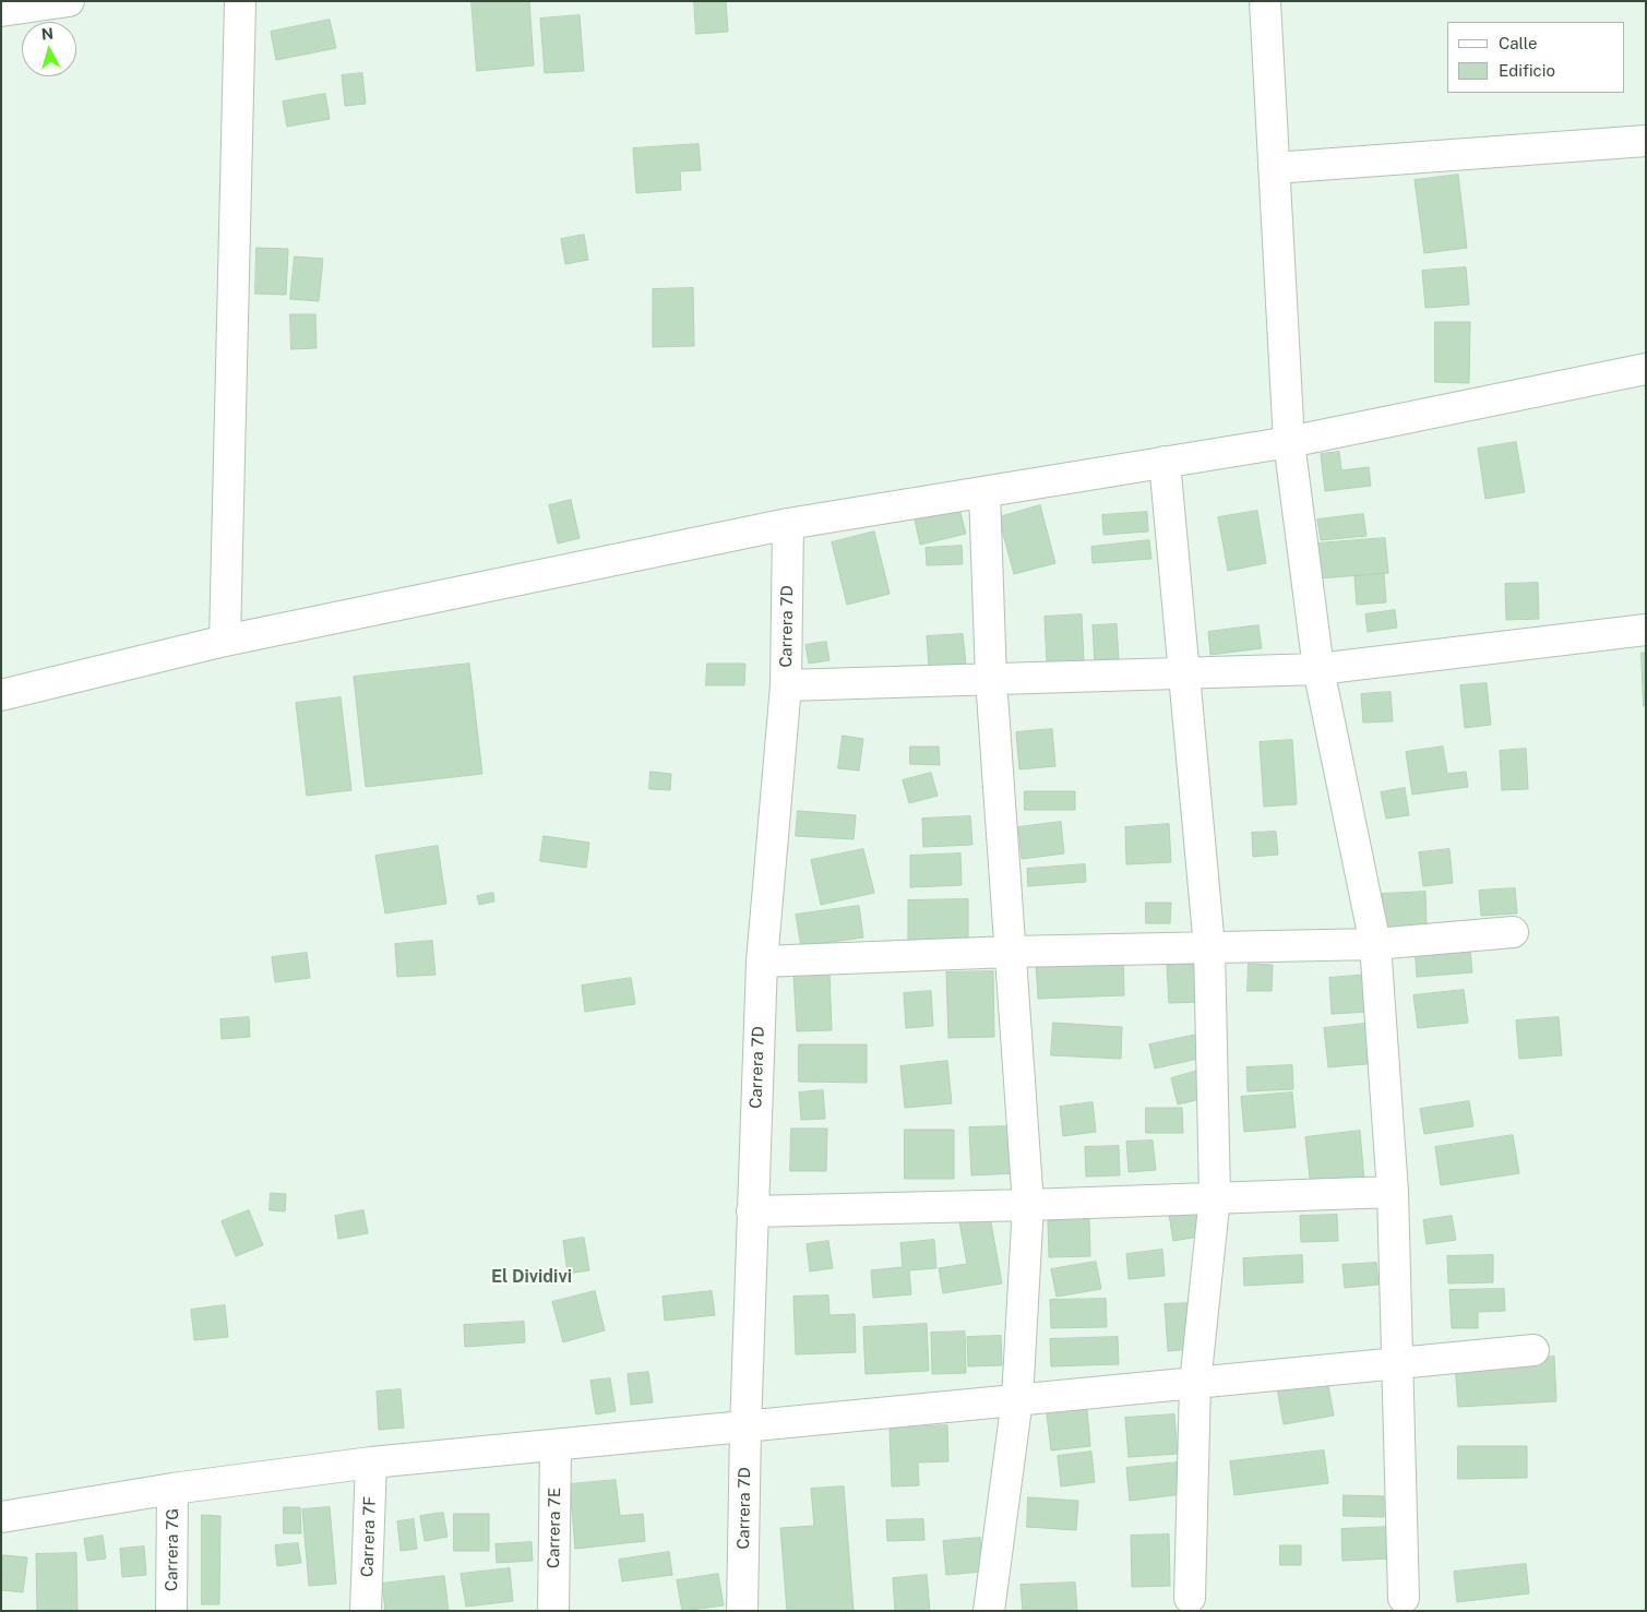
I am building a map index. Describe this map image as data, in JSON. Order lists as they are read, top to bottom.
{
  "streets": {
    "street": [
      "Carrera 7D",
      "Carrera 7E",
      "Carrera 7F",
      "Carrera 7G"
    ]
  },
  "districts": ["El Dividivi"],
  "legend": ["Calle", "Edificio"],
  "north": "top"
}
